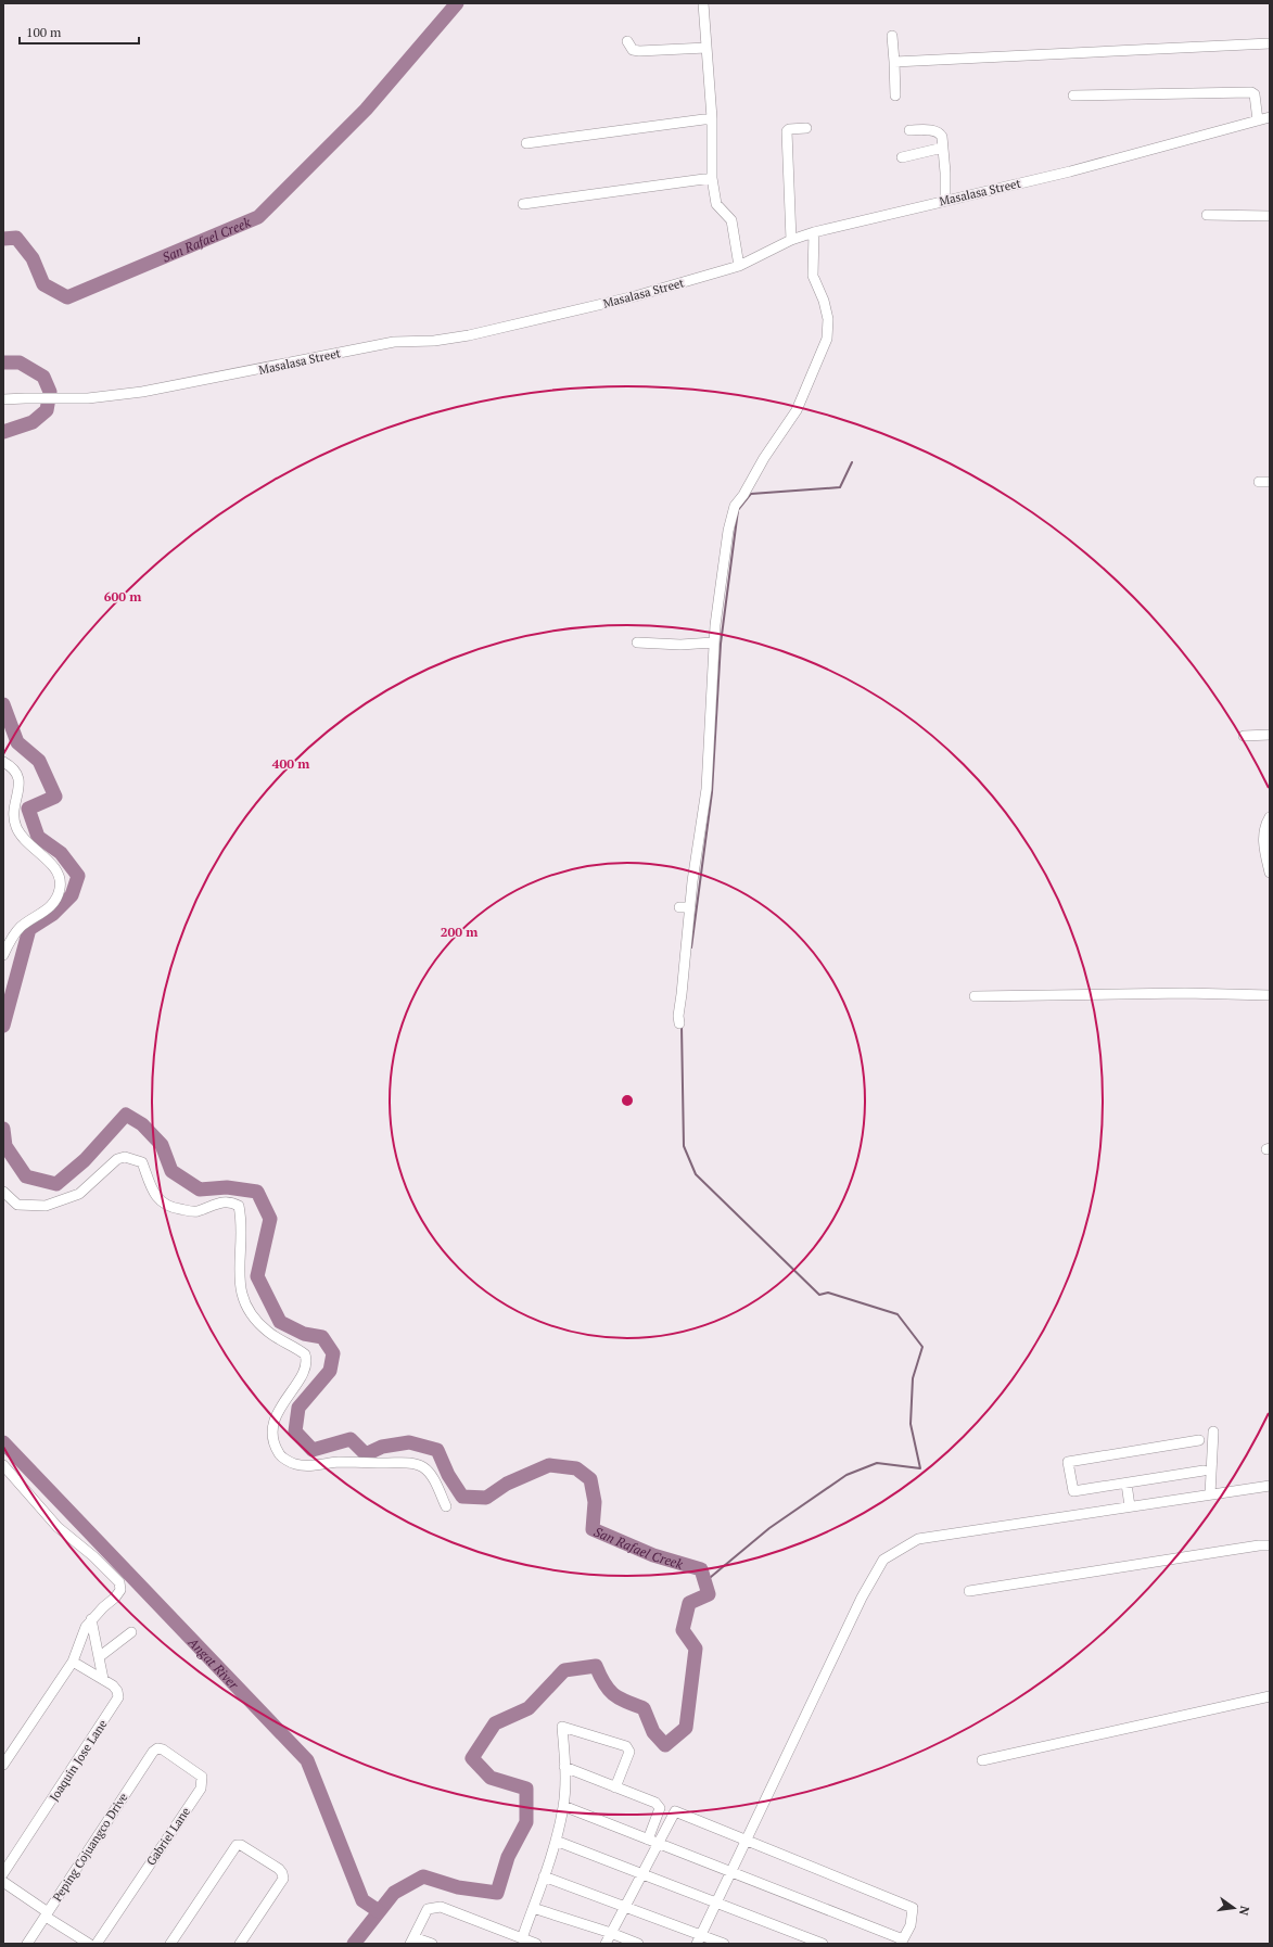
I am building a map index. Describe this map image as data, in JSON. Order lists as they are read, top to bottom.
{
  "streets": {
    "street": [
      "Masalasa Street",
      "Joaquin Jose Lane",
      "Gabriel Lane",
      "Peping Cojuangco Drive"
    ]
  },
  "crossings": [
    ["Gabriel Lane", "Peping Cojuangco Drive"]
  ],
  "water": ["San Rafael Creek", "Angat River"],
  "scale_bar": "100 m",
  "north": "right",
  "rings": ["600 m", "400 m", "200 m"]
}
